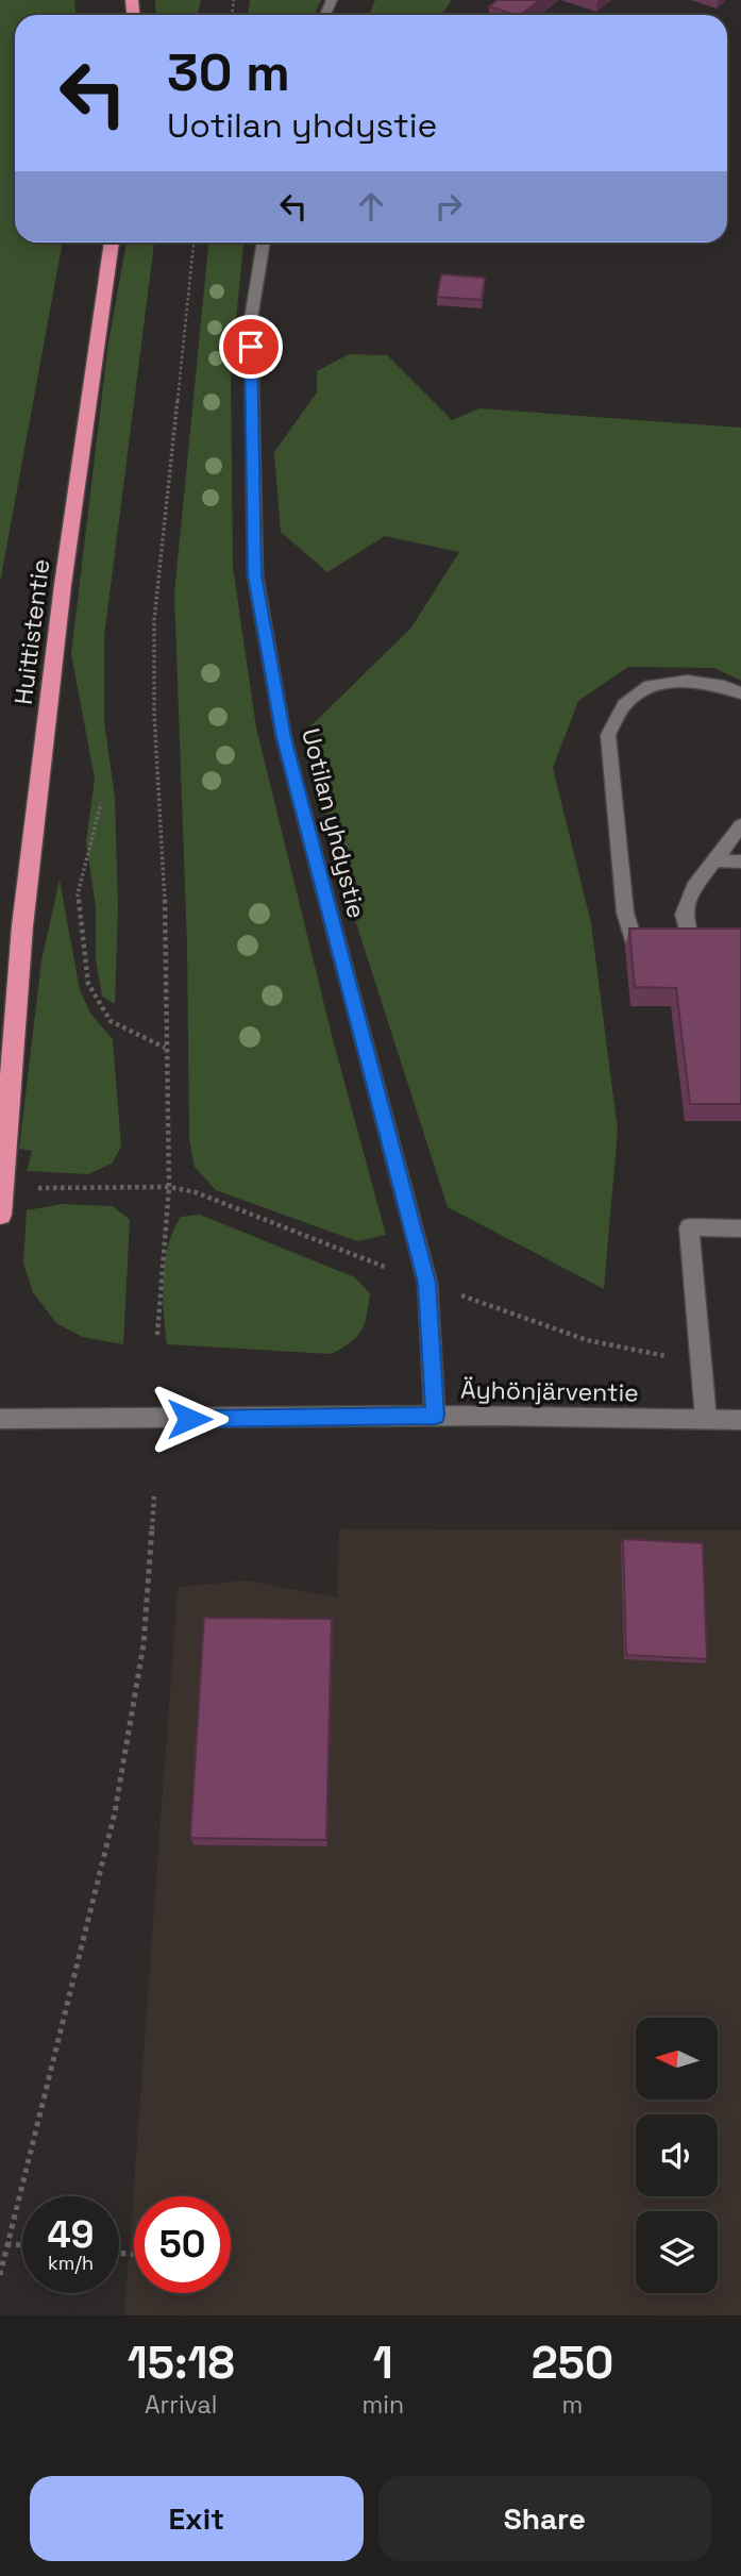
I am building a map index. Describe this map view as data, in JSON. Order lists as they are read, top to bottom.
{
  "streets": {
    "highway": ["Huittistentie"],
    "main road": ["Uotilan yhdystie", "Äyhönjärventie"]
  },
  "crossings": [
    ["Uotilan yhdystie", "Äyhönjärventie"]
  ],
  "north": "left",
  "page": {
    "turn": ["30 m", "Uotilan yhdystie"],
    "speed": "49 km/h",
    "limit": "50",
    "eta": [
      "15:18",
      "Arrival",
      "1",
      "min",
      "250",
      "m"
    ],
    "buttons": ["Exit", "Share"]
  }
}
